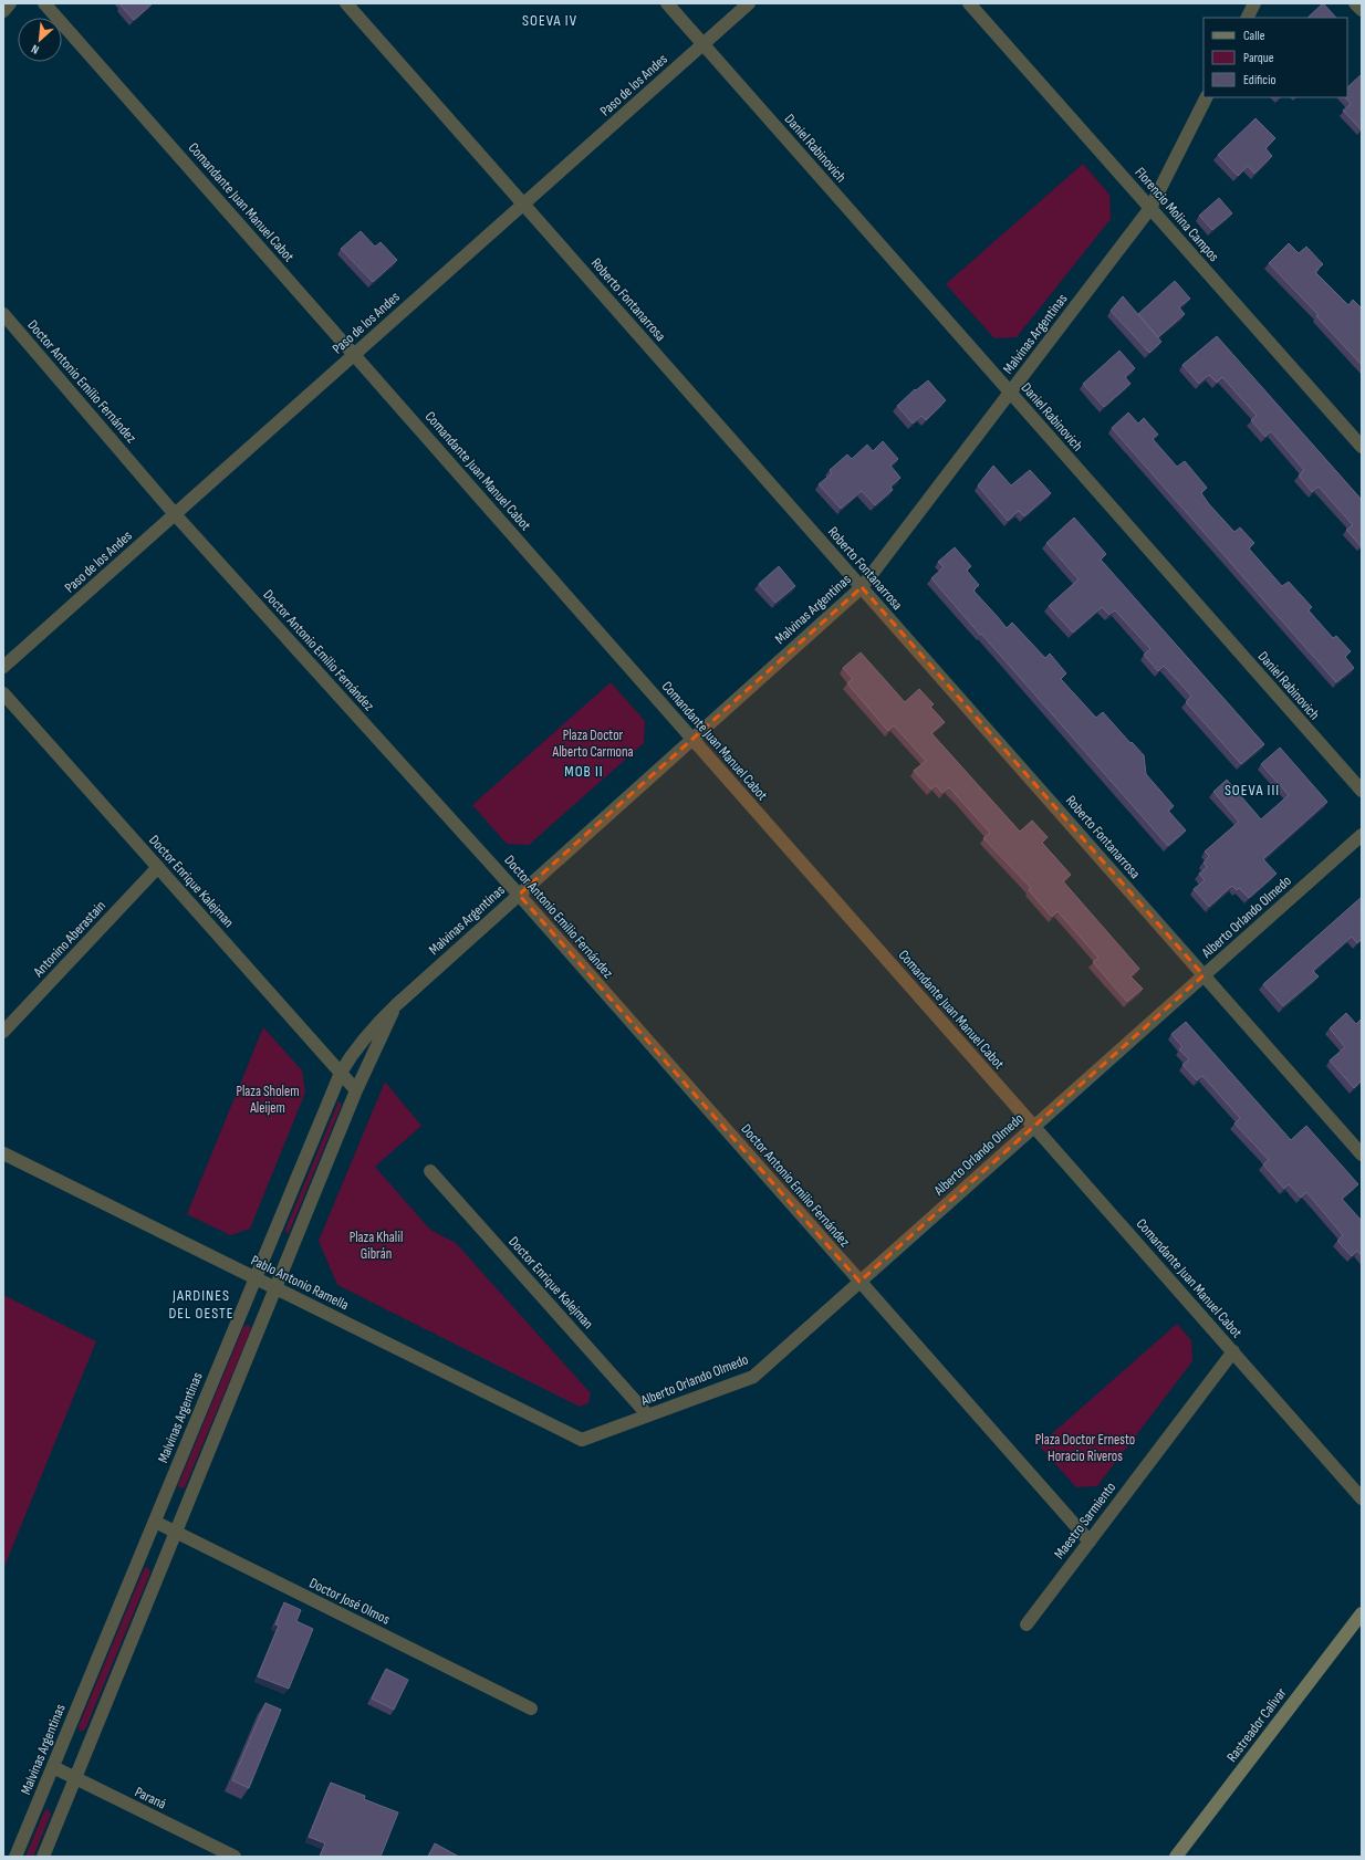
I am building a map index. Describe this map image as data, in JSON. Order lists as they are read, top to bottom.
{
  "streets": {
    "main road": ["Rastreador Calivar"],
    "street": [
      "Paso de los Andes",
      "Daniel Rabinovich",
      "Comandante Juan Manuel Cabot",
      "Florencio Molina Campos",
      "Roberto Fontanarrosa",
      "Malvinas Argentinas",
      "Doctor Antonio Emilio Fernández",
      "Doctor Enrique Kalejman",
      "Alberto Orlando Olmedo",
      "Antonino Aberastain",
      "Pablo Antonio Ramella",
      "Maestro Sarmiento",
      "Doctor José Olmos",
      "Paraná"
    ]
  },
  "crossings": [
    ["Paso de los Andes", "Daniel Rabinovich"],
    ["Paso de los Andes", "Comandante Juan Manuel Cabot"],
    ["Paso de los Andes", "Roberto Fontanarrosa"],
    ["Paso de los Andes", "Doctor Antonio Emilio Fernández"],
    ["Daniel Rabinovich", "Malvinas Argentinas"],
    ["Comandante Juan Manuel Cabot", "Malvinas Argentinas"],
    ["Comandante Juan Manuel Cabot", "Alberto Orlando Olmedo"],
    ["Comandante Juan Manuel Cabot", "Maestro Sarmiento"],
    ["Florencio Molina Campos", "Malvinas Argentinas"],
    ["Roberto Fontanarrosa", "Malvinas Argentinas"],
    ["Roberto Fontanarrosa", "Alberto Orlando Olmedo"],
    ["Malvinas Argentinas", "Doctor Antonio Emilio Fernández"],
    ["Malvinas Argentinas", "Doctor Enrique Kalejman"],
    ["Malvinas Argentinas", "Pablo Antonio Ramella"],
    ["Malvinas Argentinas", "Doctor José Olmos"],
    ["Malvinas Argentinas", "Paraná"],
    ["Doctor Antonio Emilio Fernández", "Alberto Orlando Olmedo"],
    ["Doctor Antonio Emilio Fernández", "Maestro Sarmiento"],
    ["Doctor Enrique Kalejman", "Alberto Orlando Olmedo"],
    ["Doctor Enrique Kalejman", "Antonino Aberastain"],
    ["Alberto Orlando Olmedo", "Pablo Antonio Ramella"]
  ],
  "districts": [
    "SOEVA IV",
    "MOB II",
    "SOEVA III",
    "JARDINES DEL OESTE"
  ],
  "parks": [
    "Plaza Doctor Alberto Carmona",
    "Plaza Sholem Aleijem",
    "Plaza Khalil Gibrán",
    "Plaza Doctor Ernesto Horacio Riveros"
  ],
  "legend": ["Calle", "Parque", "Edificio"],
  "north": "bottom left"
}
